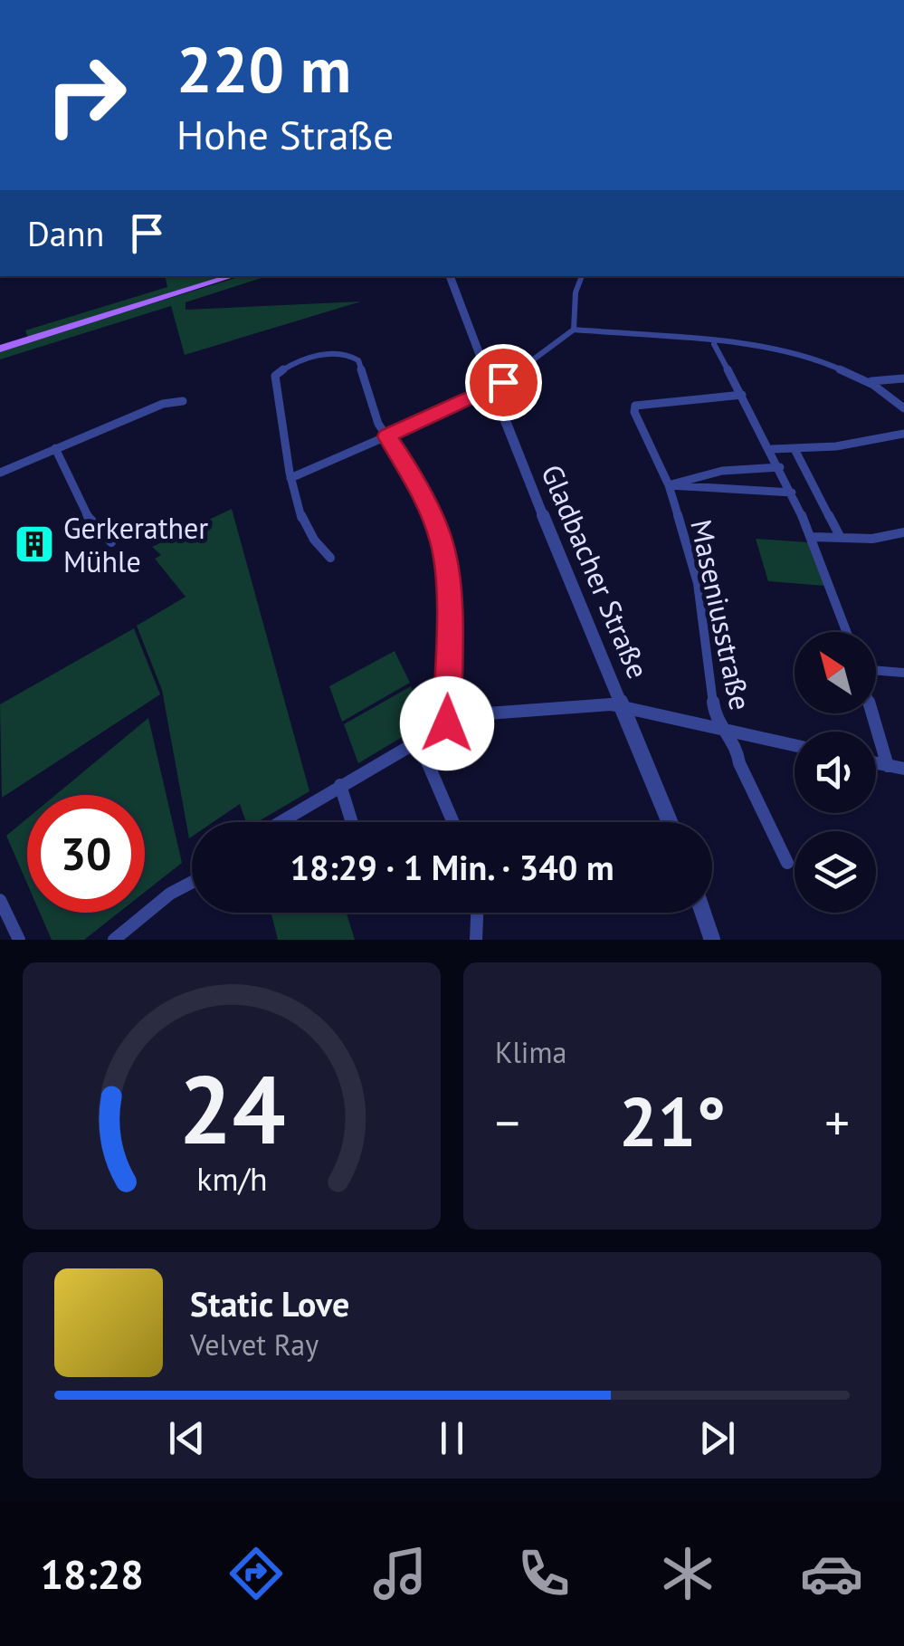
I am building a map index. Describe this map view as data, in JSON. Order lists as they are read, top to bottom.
{
  "streets": {
    "street": ["Gladbacher Straße", "Maseniusstraße"]
  },
  "places": {
    "building": ["Gerkerather Mühle"]
  },
  "north": "top left",
  "page": {
    "turn": ["220 m", "Hohe Straße"],
    "then": "Dann",
    "limit": "30",
    "trip": "18:29 · 1 Min. · 340 m",
    "tile": "Klima",
    "heat": ["−", "21°", "+"],
    "song": ["Static Love", "Velvet Ray"],
    "tabs": "18:28",
    "gauge": ["24", "km/h"]
  }
}
